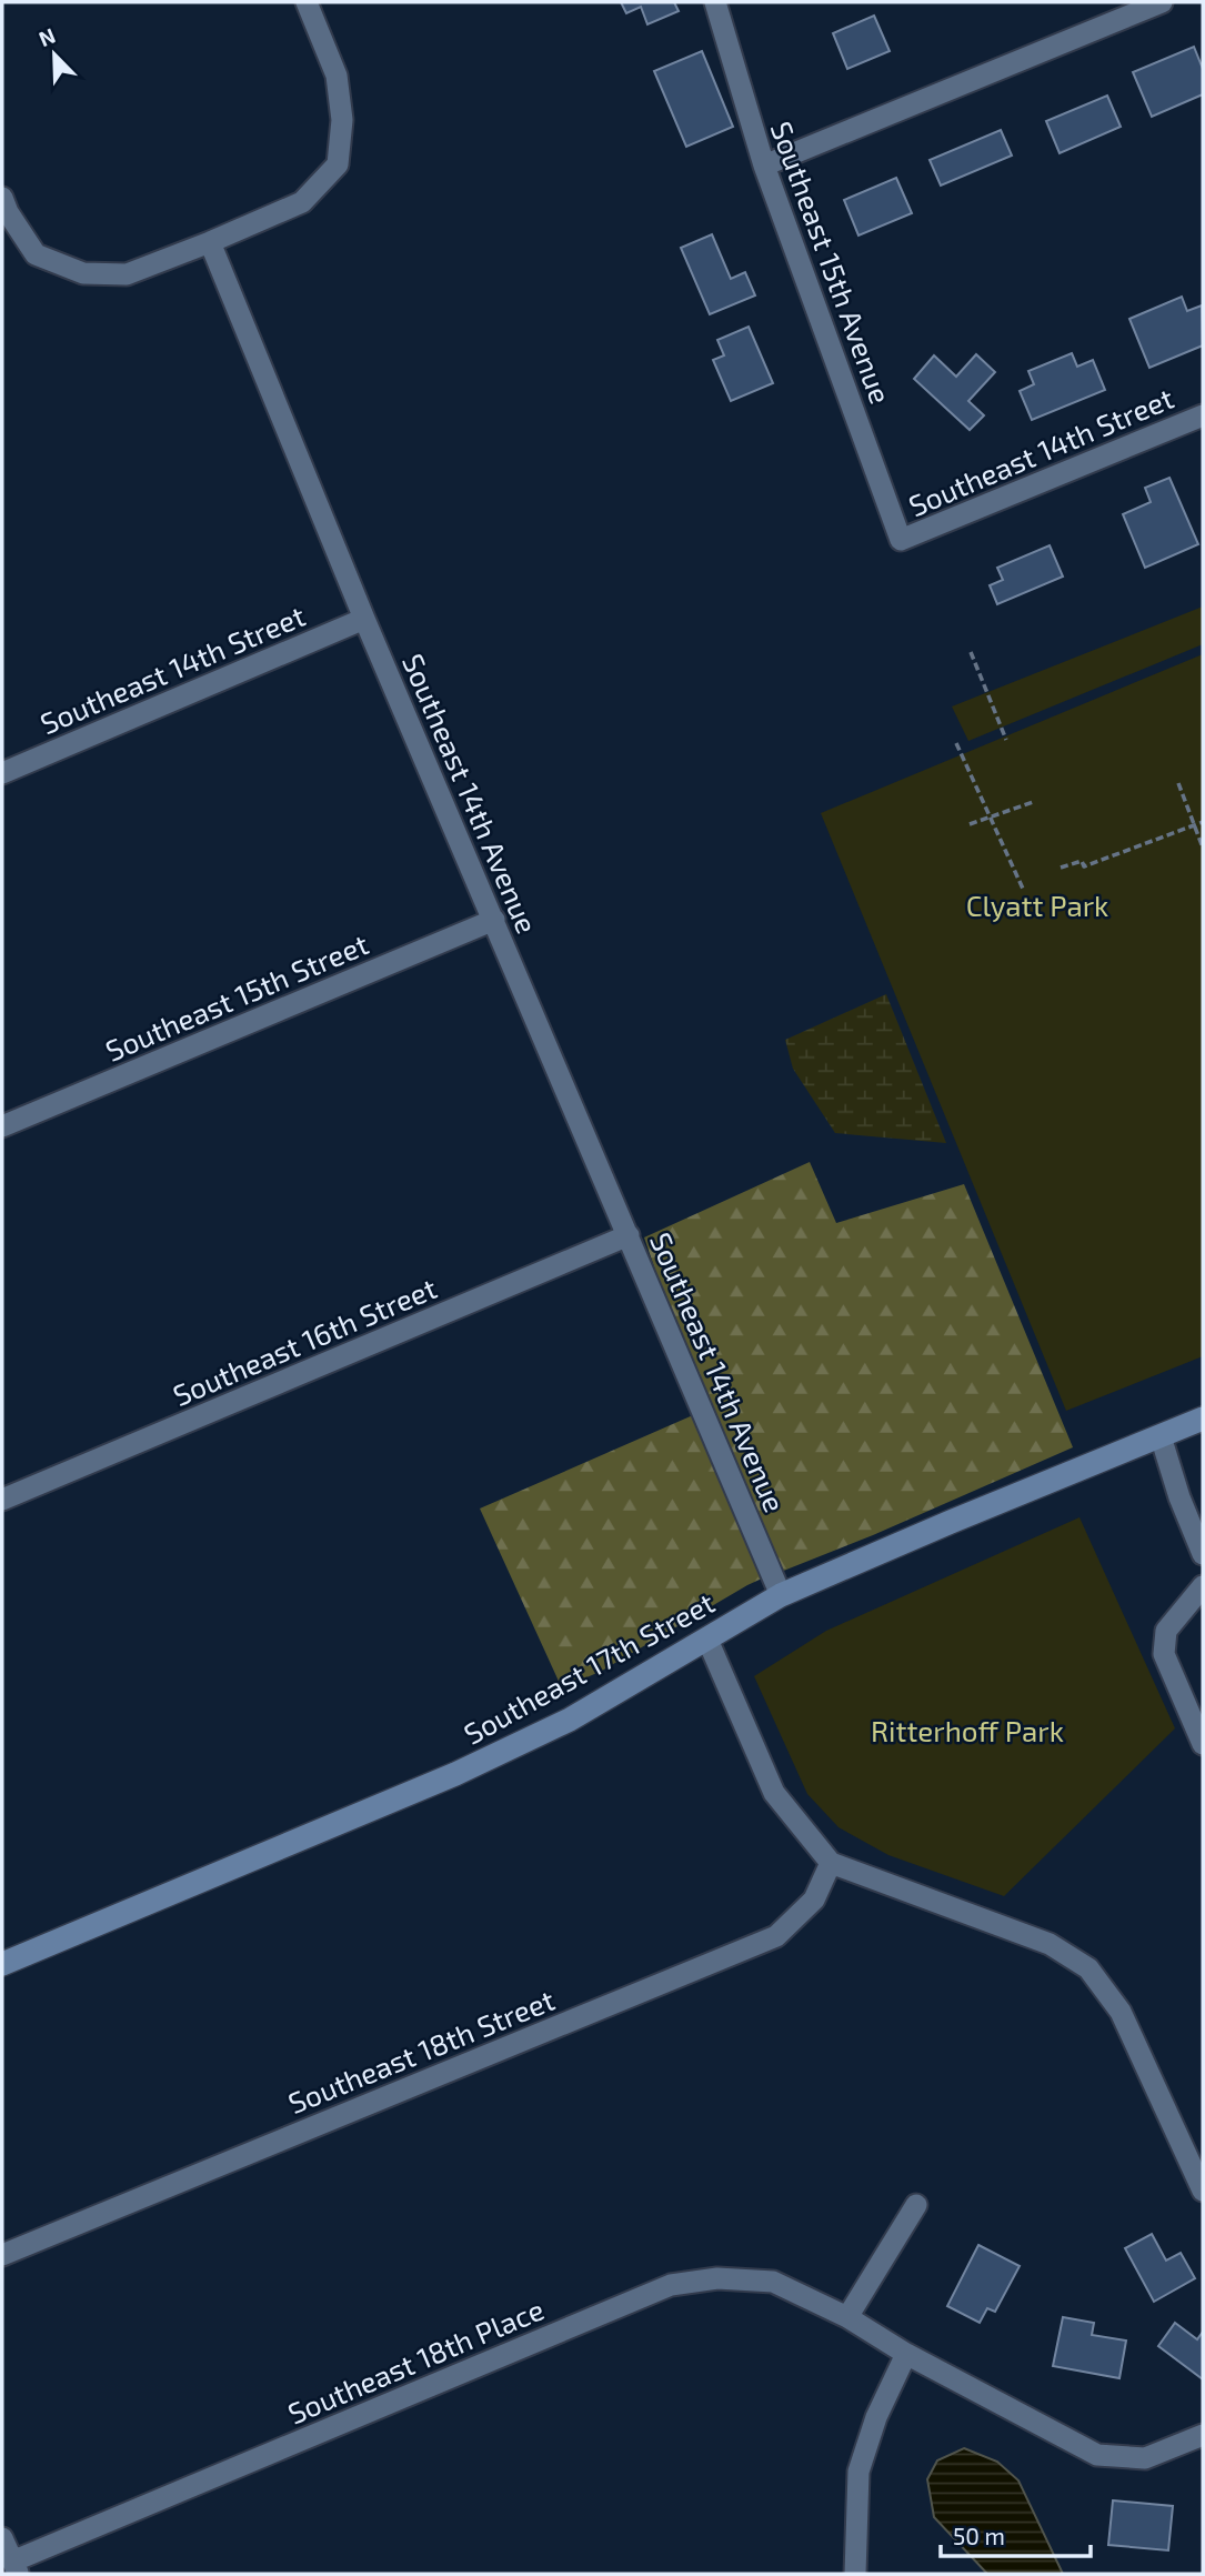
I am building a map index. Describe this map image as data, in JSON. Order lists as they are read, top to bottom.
{
  "streets": {
    "main road": ["Southeast 17th Street"],
    "street": [
      "Southeast 15th Avenue",
      "Southeast 14th Street",
      "Southeast 14th Avenue",
      "Southeast 15th Street",
      "Southeast 16th Street",
      "Southeast 18th Street",
      "Southeast 18th Place"
    ]
  },
  "crossings": [
    ["Southeast 15th Avenue", "Southeast 14th Street"],
    ["Southeast 14th Street", "Southeast 14th Avenue"],
    ["Southeast 14th Avenue", "Southeast 15th Street"],
    ["Southeast 14th Avenue", "Southeast 16th Street"],
    ["Southeast 14th Avenue", "Southeast 17th Street"]
  ],
  "parks": ["Clyatt Park", "Ritterhoff Park"],
  "scale_bar": "50 m",
  "north": "top left"
}
